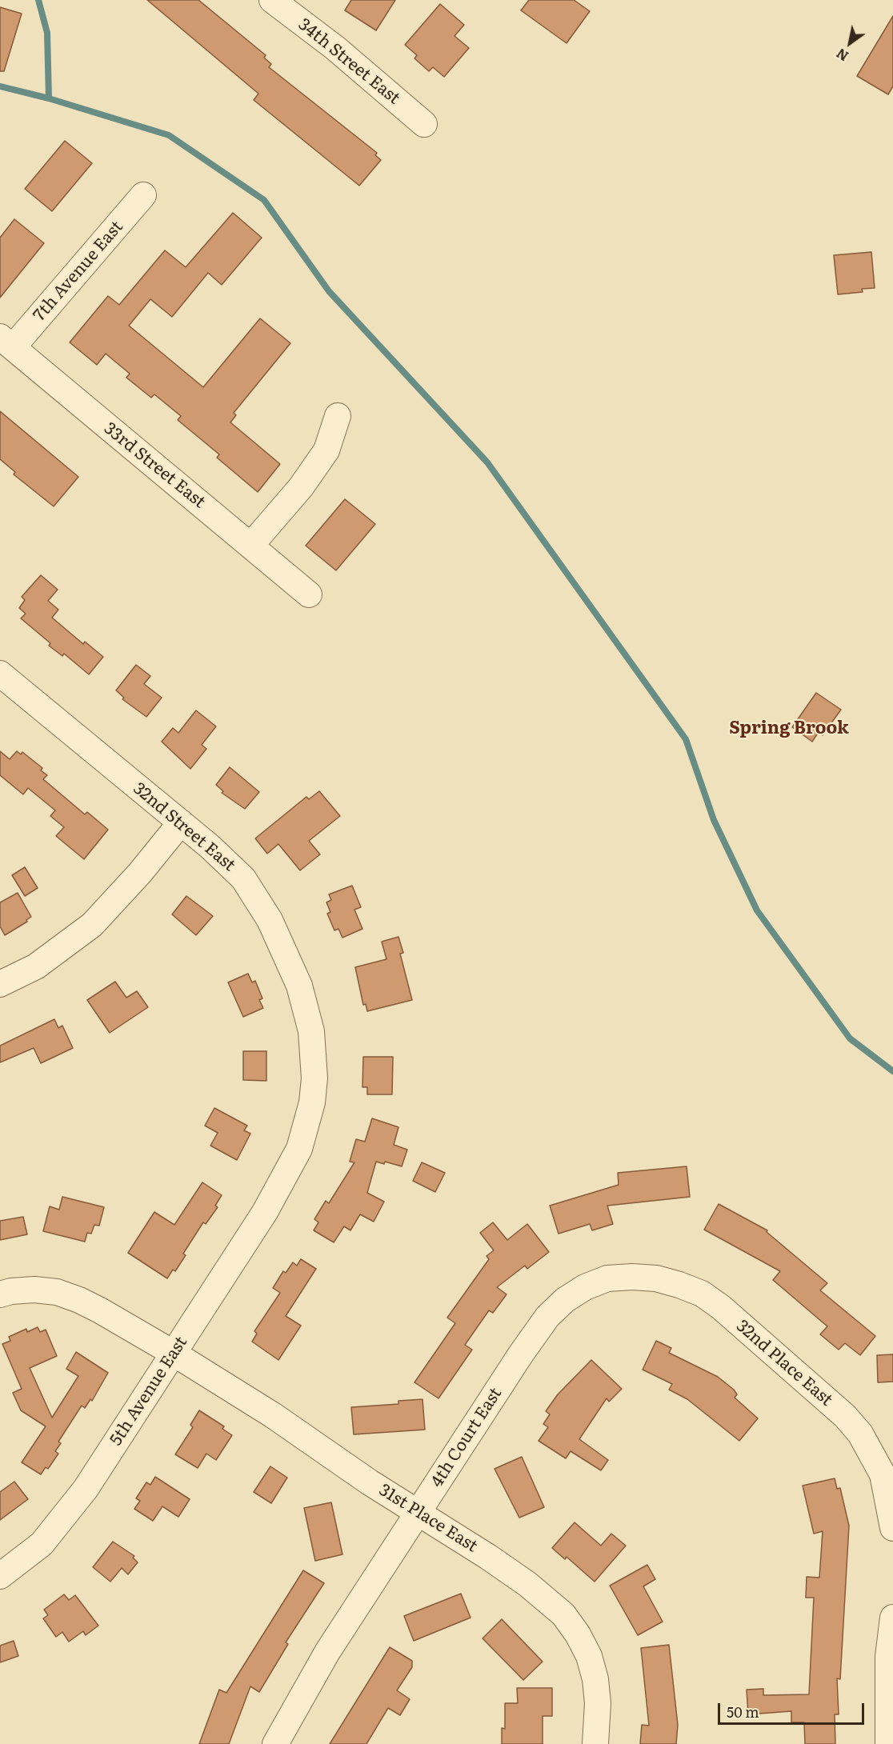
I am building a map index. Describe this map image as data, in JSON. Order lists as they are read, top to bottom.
{
  "streets": {
    "street": [
      "34th Street East",
      "7th Avenue East",
      "33rd Street East",
      "32nd Street East",
      "32nd Place East",
      "5th Avenue East",
      "4th Court East",
      "31st Place East"
    ]
  },
  "crossings": [
    ["7th Avenue East", "33rd Street East"],
    ["32nd Street East", "5th Avenue East"],
    ["32nd Place East", "4th Court East"],
    ["5th Avenue East", "31st Place East"],
    ["4th Court East", "31st Place East"]
  ],
  "districts": ["Spring Brook"],
  "scale_bar": "50 m",
  "north": "bottom left"
}
